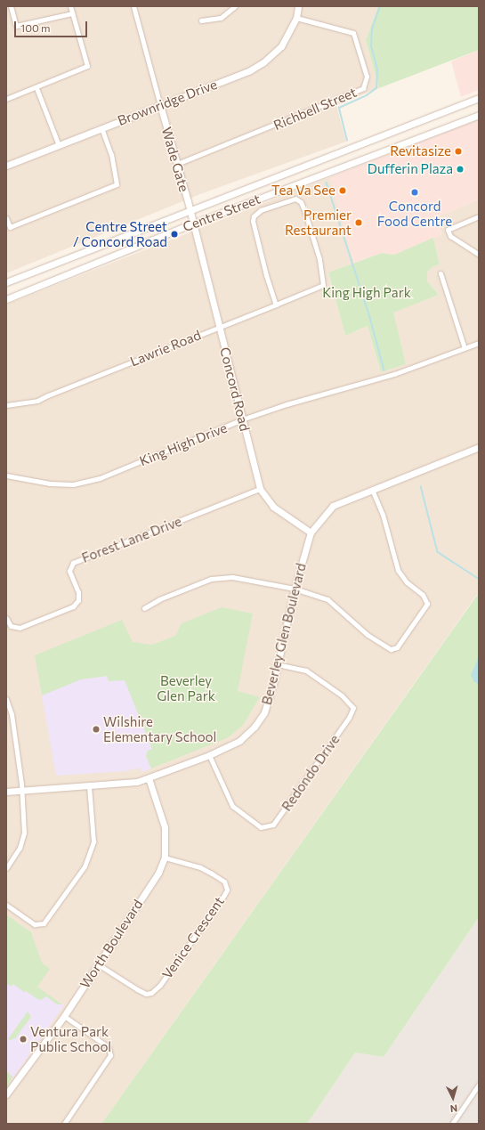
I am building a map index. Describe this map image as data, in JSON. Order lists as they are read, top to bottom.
{
  "streets": {
    "street": [
      "Brownridge Drive",
      "Richbell Street",
      "Wade Gate",
      "Centre Street",
      "Lawrie Road",
      "Concord Road",
      "King High Drive",
      "Forest Lane Drive",
      "Beverley Glen Boulevard",
      "Redondo Drive",
      "Venice Crescent",
      "Worth Boulevard"
    ]
  },
  "crossings": [
    ["Brownridge Drive", "Richbell Street"],
    ["Brownridge Drive", "Wade Gate"],
    ["Richbell Street", "Wade Gate"],
    ["Wade Gate", "Centre Street"],
    ["Wade Gate", "Concord Road"],
    ["Centre Street", "Concord Road"],
    ["Lawrie Road", "Concord Road"],
    ["Concord Road", "King High Drive"],
    ["Concord Road", "Forest Lane Drive"],
    ["Concord Road", "Beverley Glen Boulevard"],
    ["Beverley Glen Boulevard", "Redondo Drive"],
    ["Beverley Glen Boulevard", "Worth Boulevard"],
    ["Venice Crescent", "Worth Boulevard"]
  ],
  "parks": ["King High Park", "Beverley Glen Park"],
  "places": [
    "Revitasize",
    "Dufferin Plaza",
    "Tea Va See",
    "Concord Food Centre",
    "Premier Restaurant",
    "Centre Street / Concord Road",
    "Wilshire Elementary School",
    "Ventura Park Public School"
  ],
  "scale_bar": "100 m",
  "north": "bottom"
}
